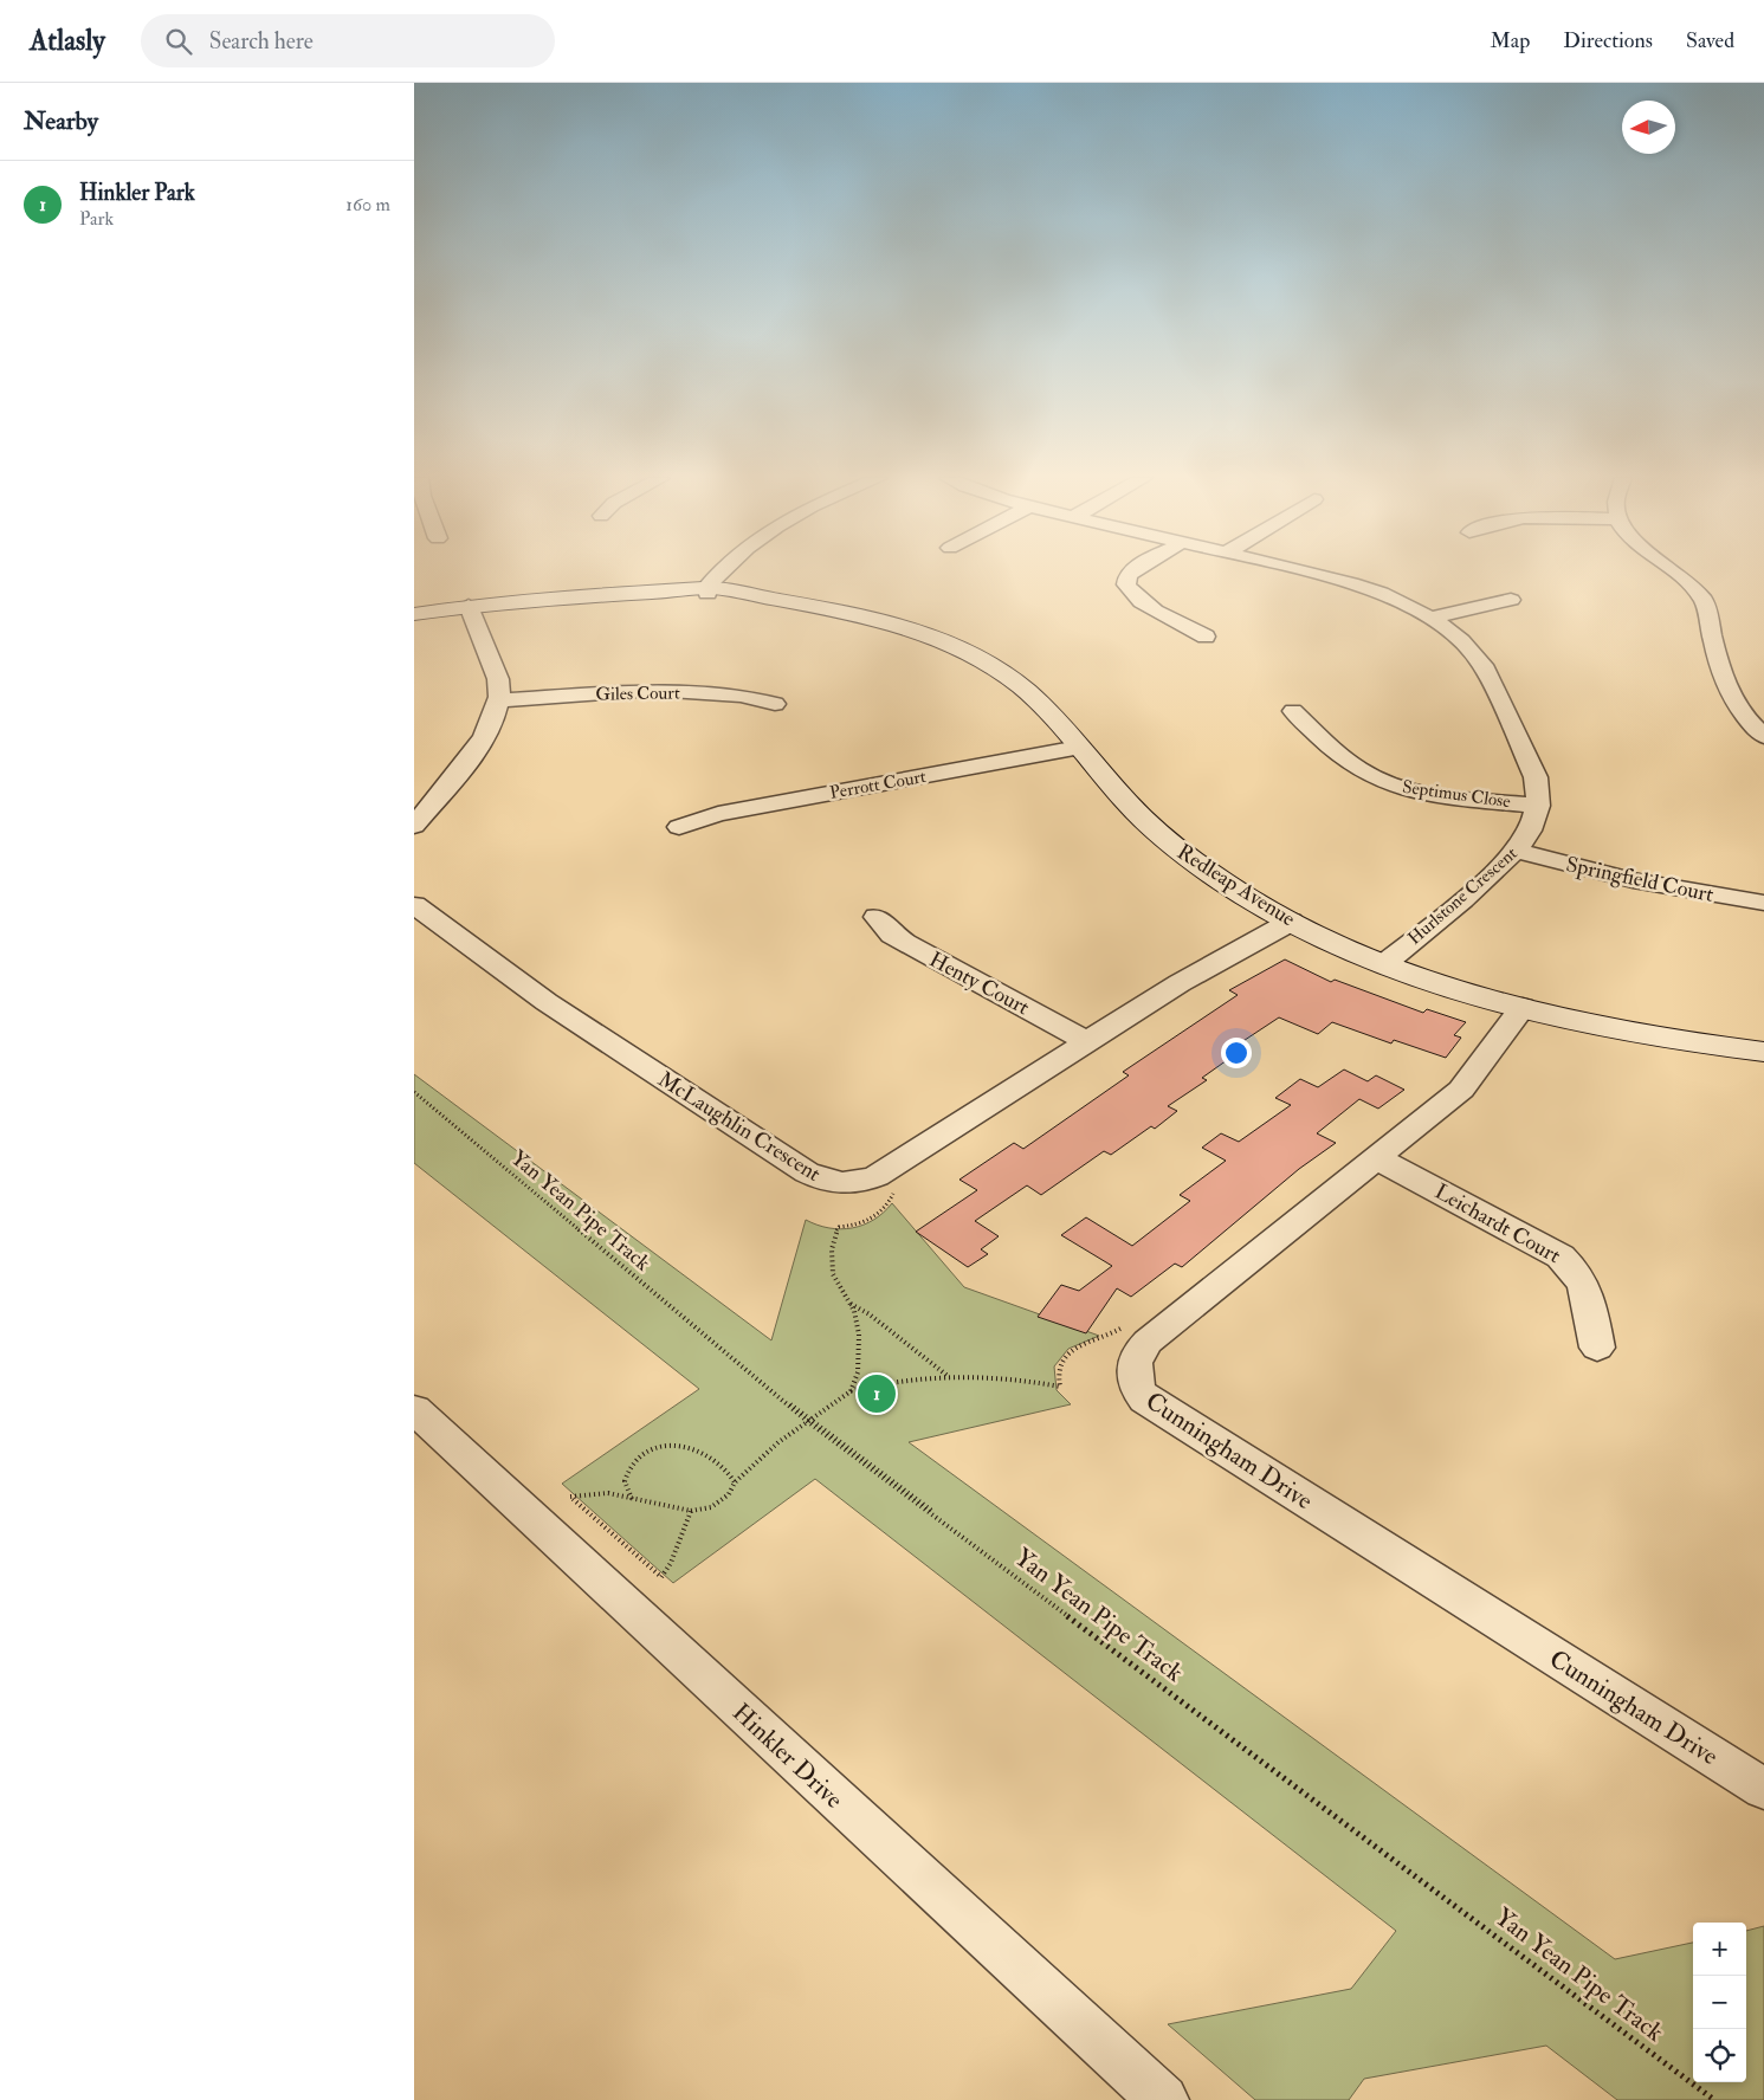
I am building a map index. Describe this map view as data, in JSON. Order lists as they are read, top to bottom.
{
  "streets": {
    "street": [
      "Giles Court",
      "Perrott Court",
      "Septimus Close",
      "Springfield Court",
      "Redleap Avenue",
      "Hurlstone Crescent",
      "Henty Court",
      "McLaughlin Crescent",
      "Leichardt Court",
      "Cunningham Drive",
      "Hinkler Drive"
    ],
    "path": ["Yan Yean Pipe Track"]
  },
  "crossings": [
    ["Perrott Court", "Redleap Avenue"],
    ["Septimus Close", "Hurlstone Crescent"],
    ["Springfield Court", "Hurlstone Crescent"],
    ["Redleap Avenue", "Hurlstone Crescent"],
    ["Redleap Avenue", "McLaughlin Crescent"],
    ["Redleap Avenue", "Cunningham Drive"],
    ["Henty Court", "McLaughlin Crescent"],
    ["Leichardt Court", "Cunningham Drive"]
  ],
  "north": "left",
  "page": {
    "header": "Atlasly",
    "search": "Search here",
    "nav": ["Map", "Directions", "Saved"],
    "heading": "Nearby",
    "list": [
      {
        "mark": "1",
        "name": "Hinkler Park",
        "note": "Park",
        "value": "160 m"
      }
    ],
    "pins": "1",
    "map_buttons": ["+", "−"]
  }
}
